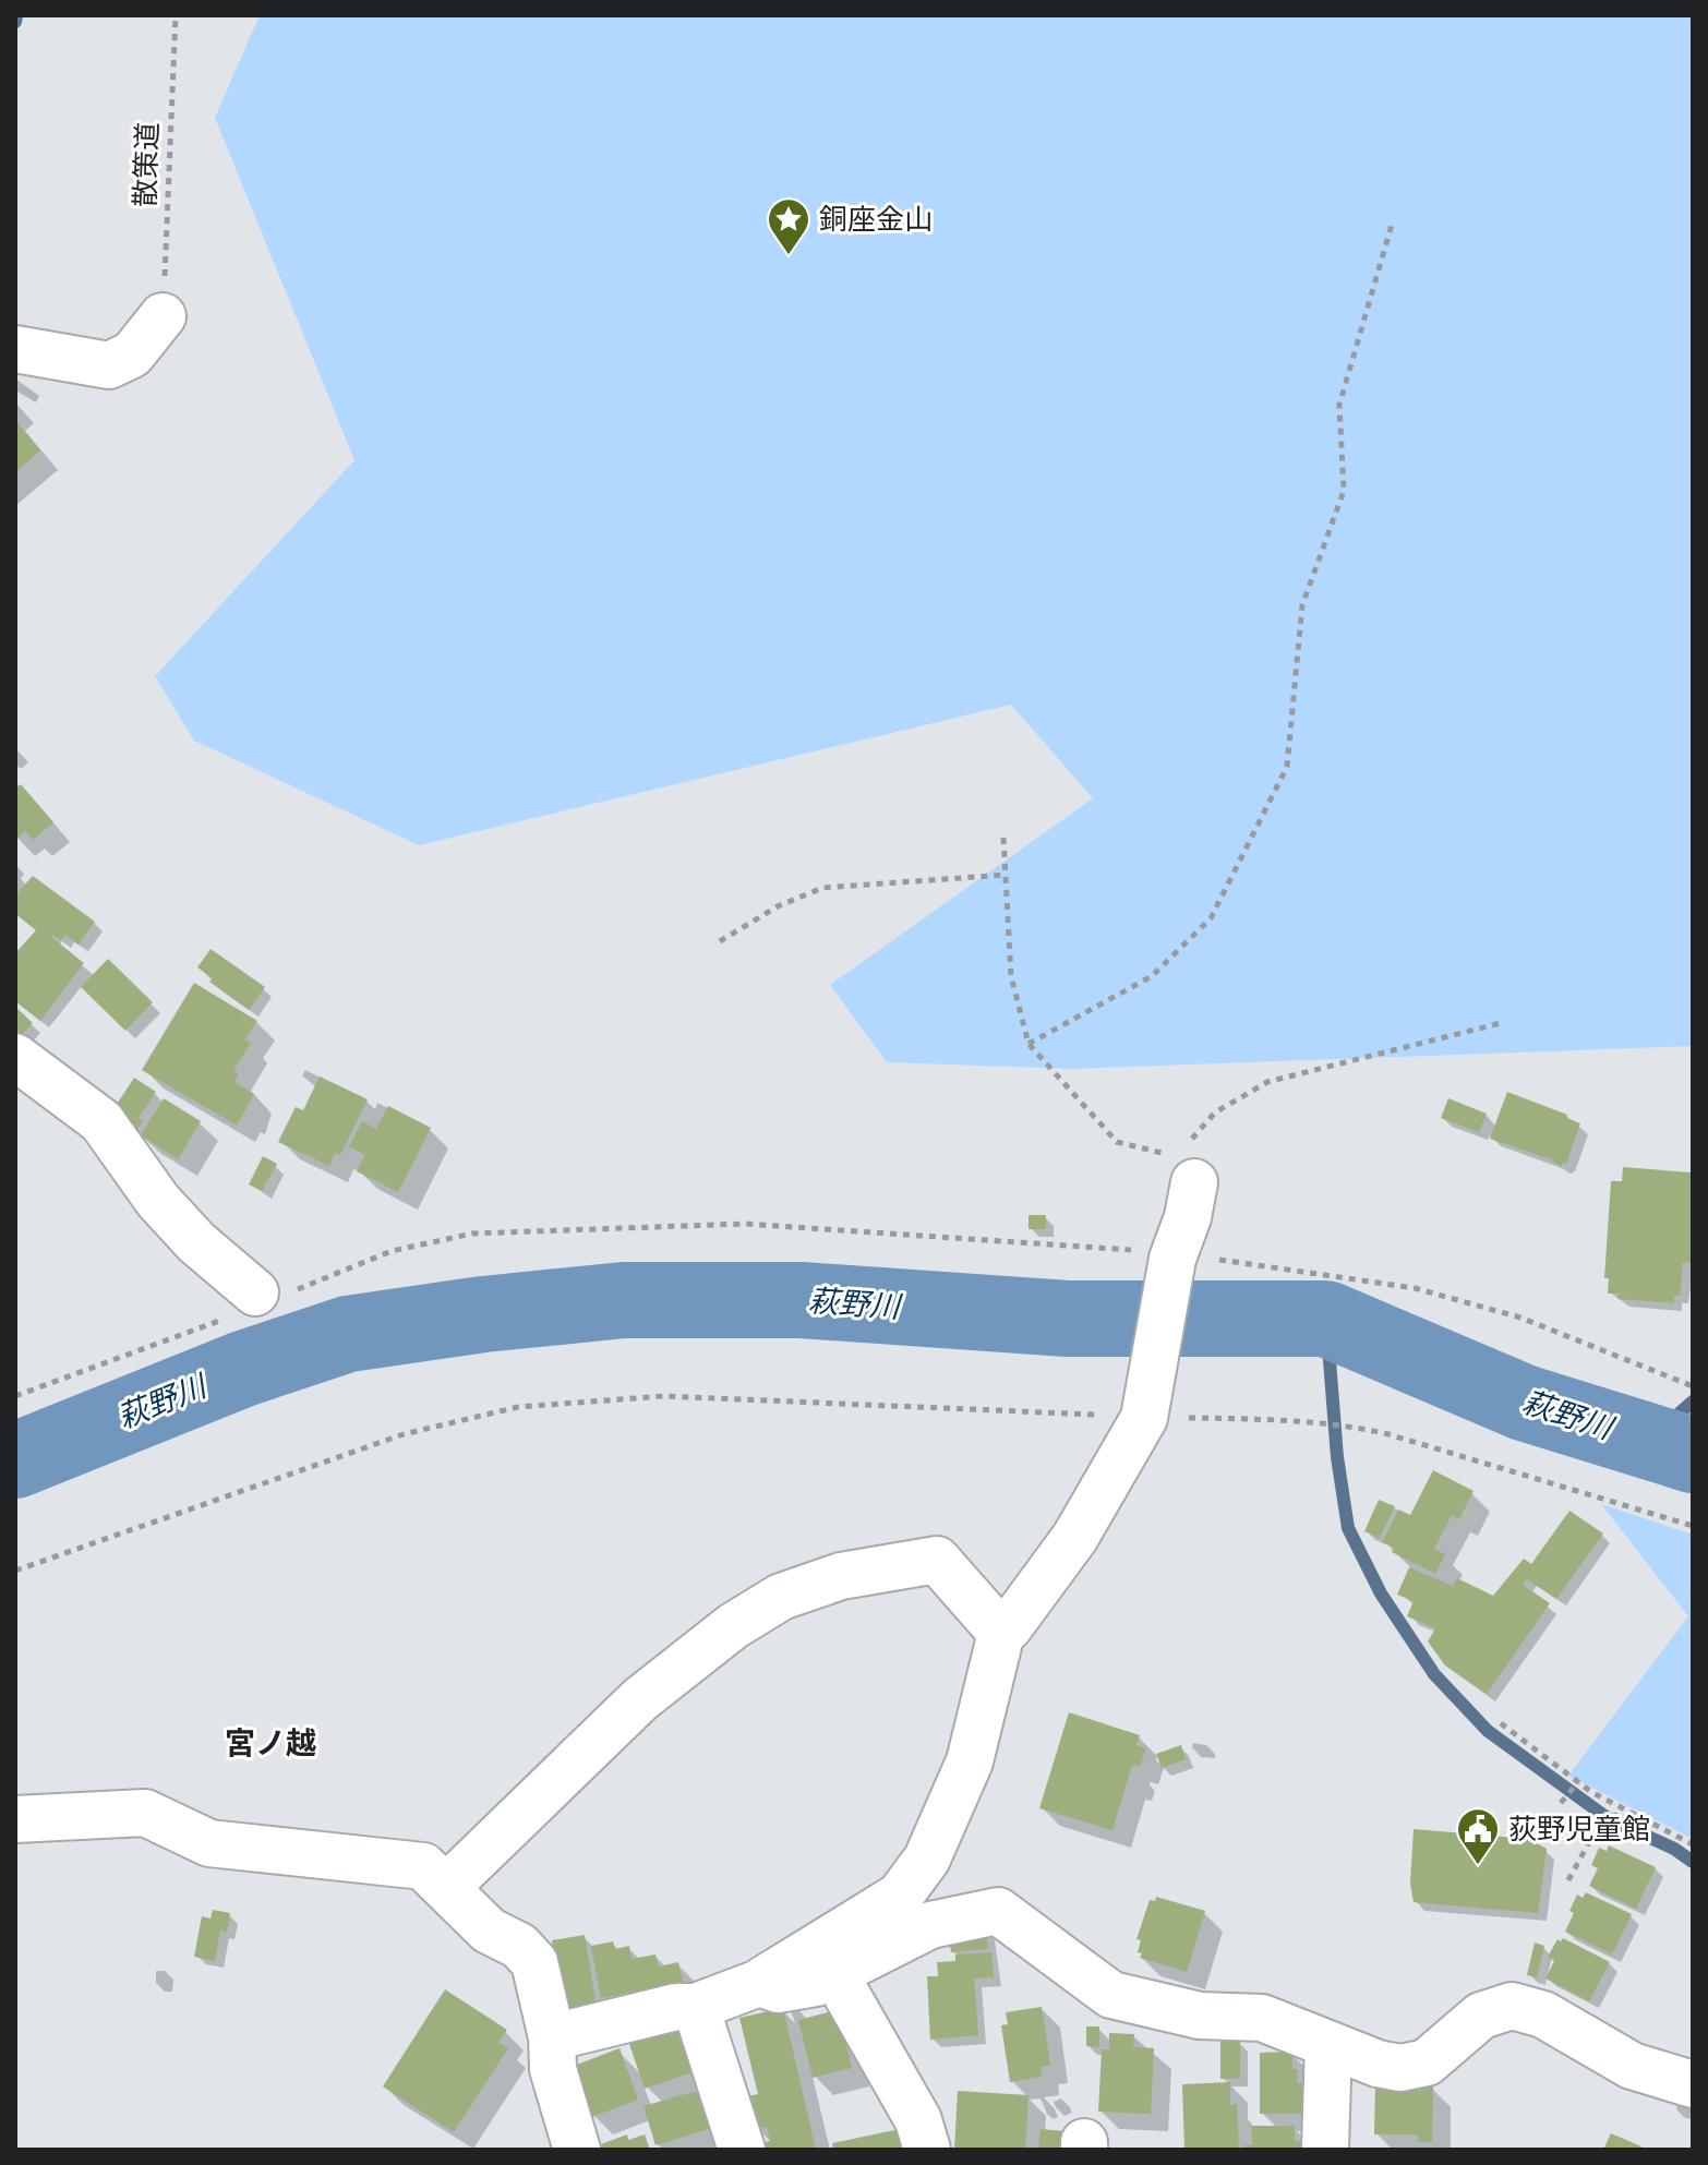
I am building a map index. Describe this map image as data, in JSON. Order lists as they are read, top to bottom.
{
  "streets": {
    "path": ["散策道"]
  },
  "districts": ["宮ノ越"],
  "water": ["萩野川"],
  "places": {
    "place": ["銅座金山"],
    "public building": ["荻野児童館"]
  }
}
